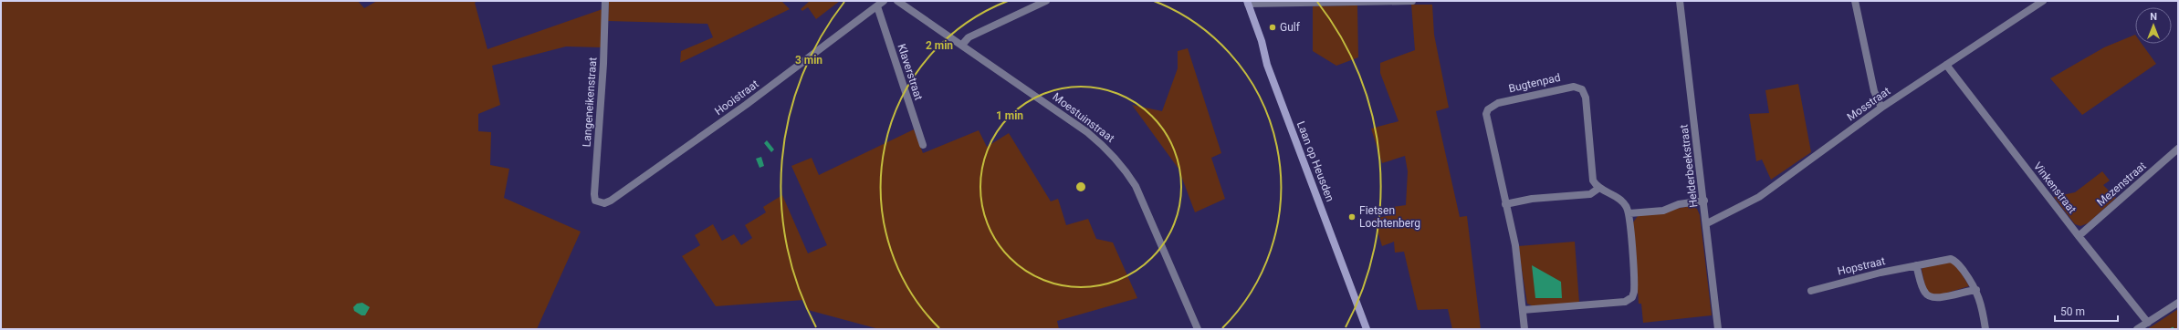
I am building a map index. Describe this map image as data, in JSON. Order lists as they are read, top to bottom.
{
  "streets": {
    "street": [
      "Klaverstraat",
      "Bugtenpad",
      "Hooistraat",
      "Langeneikenstraat",
      "Mosstraat",
      "Moestuinstraat",
      "Laan op Heusden",
      "Helderbeekstraat",
      "Mezenstraat",
      "Vinkenstraat",
      "Hopstraat"
    ]
  },
  "crossings": [
    ["Klaverstraat", "Hooistraat"],
    ["Hooistraat", "Langeneikenstraat"],
    ["Mosstraat", "Helderbeekstraat"],
    ["Mosstraat", "Vinkenstraat"],
    ["Mezenstraat", "Vinkenstraat"]
  ],
  "places": ["Gulf", "Fietsen Lochtenberg"],
  "scale_bar": "50 m",
  "north": "top",
  "rings": ["2 min", "3 min", "1 min"]
}
